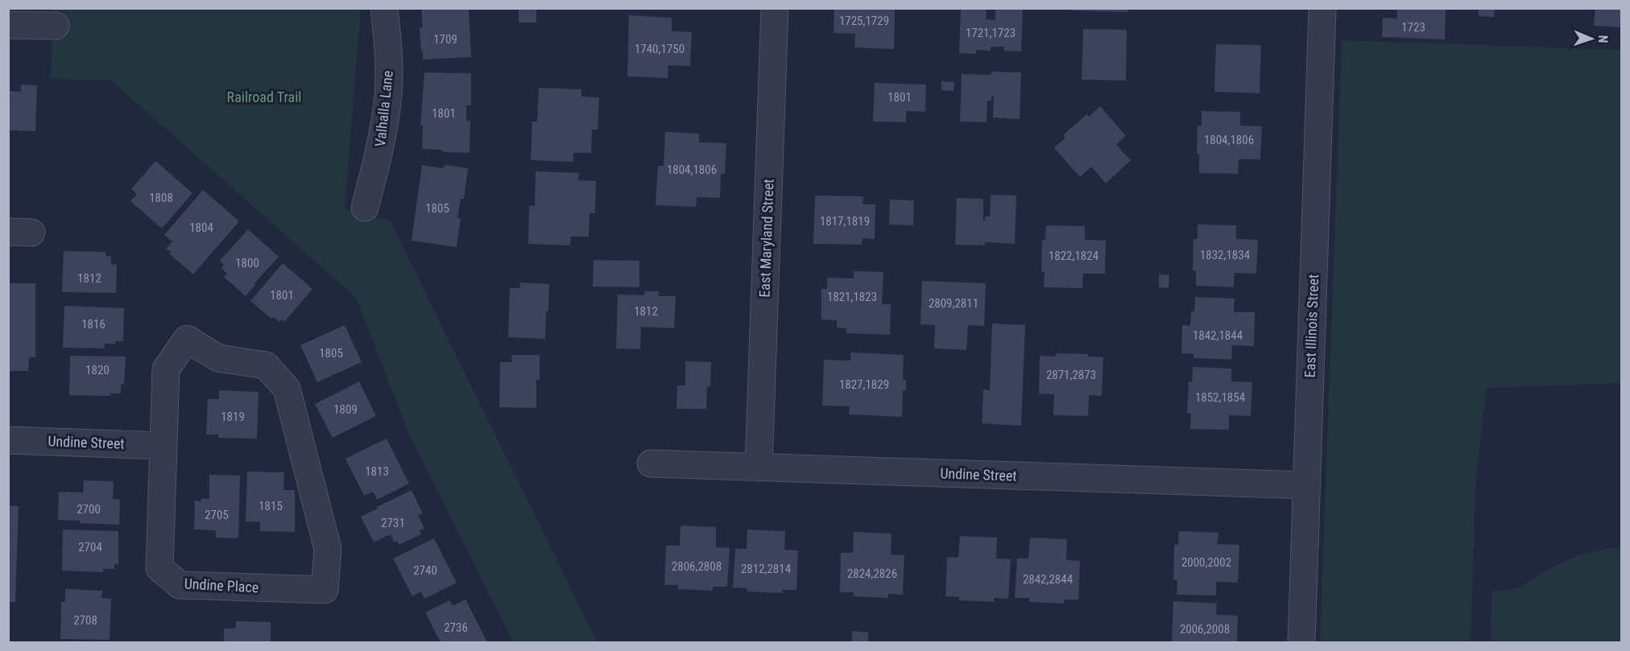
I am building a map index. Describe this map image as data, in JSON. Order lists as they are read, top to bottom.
{
  "streets": {
    "street": [
      "Valhalla Lane",
      "East Maryland Street",
      "East Illinois Street",
      "Undine Street",
      "Undine Place"
    ]
  },
  "crossings": [
    ["East Maryland Street", "Undine Street"],
    ["East Illinois Street", "Undine Street"],
    ["Undine Street", "Undine Place"]
  ],
  "parks": ["Railroad Trail"],
  "house_numbers": [
    "1725,1729",
    "1723",
    "1721,1723",
    "1709",
    "1740,1750",
    "1801",
    "1801",
    "1804,1806",
    "1804,1806",
    "1808",
    "1805",
    "1817,1819",
    "1804",
    "1832,1834",
    "1822,1824",
    "1800",
    "1812",
    "1801",
    "1821,1823",
    "2809,2811",
    "1812",
    "1816",
    "1842,1844",
    "1805",
    "1820",
    "2871,2873",
    "1827,1829",
    "1852,1854",
    "1809",
    "1819",
    "1813",
    "1815",
    "2700",
    "2705",
    "2731",
    "2704",
    "2000,2002",
    "2806,2808",
    "2812,2814",
    "2740",
    "2824,2826",
    "2842,2844",
    "2708",
    "2736",
    "2006,2008"
  ],
  "north": "right"
}
